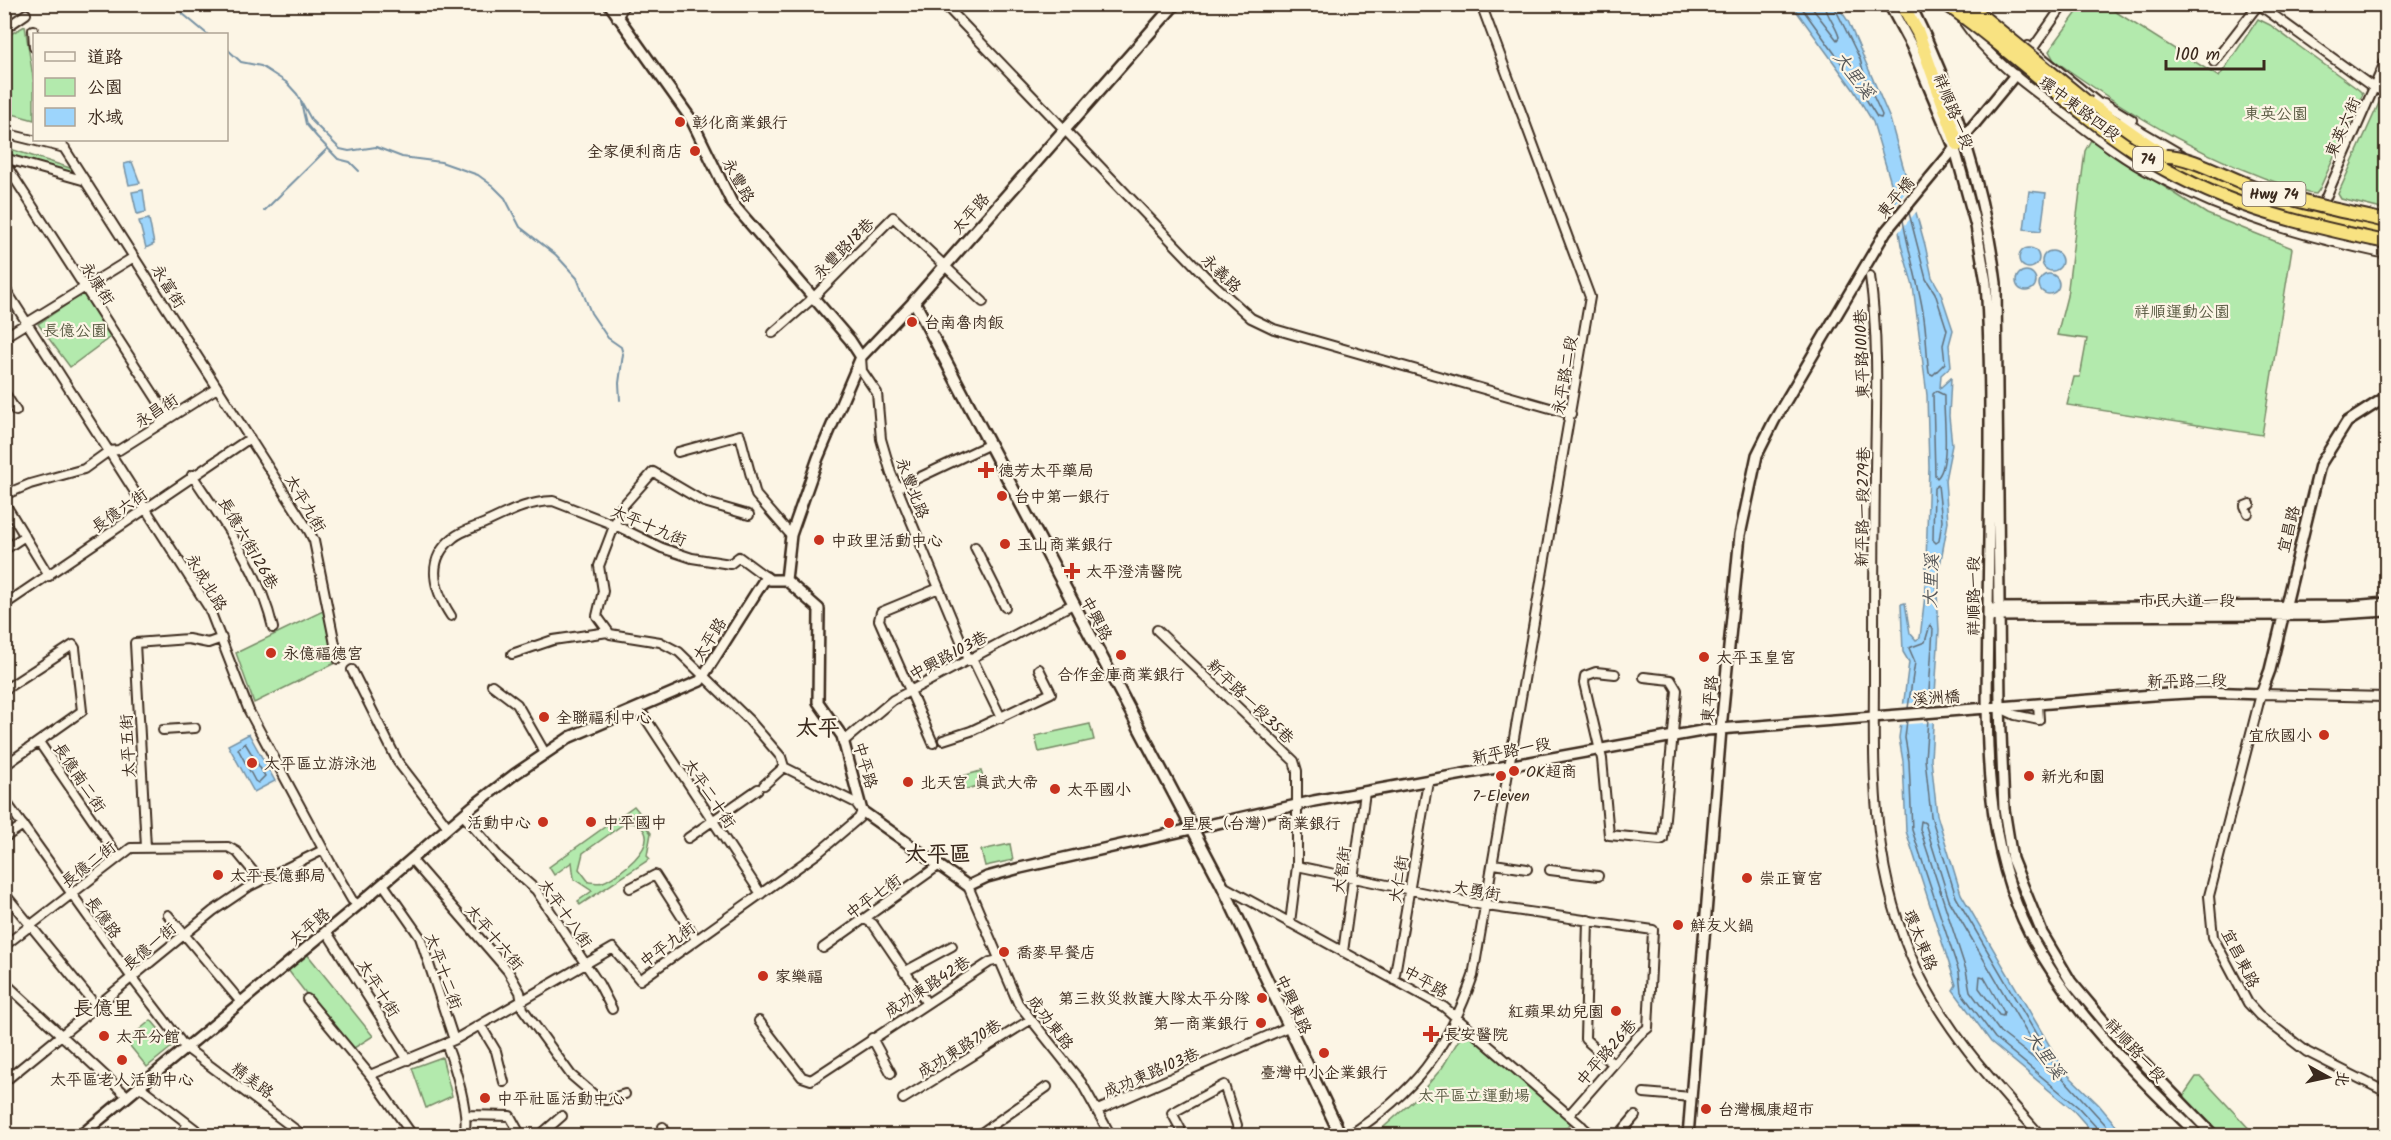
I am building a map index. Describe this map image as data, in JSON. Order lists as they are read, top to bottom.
{
  "streets": {
    "highway": ["74", "Hwy 74"],
    "main road": ["太平路", "中興路", "中興東路"],
    "street": [
      "環中東路四段",
      "祥順路一段",
      "東英六街",
      "永豐路",
      "東平橋",
      "永豐路18巷",
      "永義路",
      "永康街",
      "永富街",
      "東平路1010巷",
      "永平路二段",
      "永昌街",
      "永豐北路",
      "太平九街",
      "新平路一段279巷",
      "長億六街",
      "太平十九街",
      "宜昌路",
      "長億六街126巷",
      "永成北路",
      "市民大道一段",
      "中興路103巷",
      "新平路二段",
      "溪洲橋",
      "東平路",
      "新平路一段35巷",
      "太平五街",
      "新平路一段",
      "中平路",
      "長億南二街",
      "太平二十街",
      "長億二街",
      "大智街",
      "大仁街",
      "大勇街",
      "中平七街",
      "太平十八街",
      "長億路",
      "太平十六街",
      "環太東路",
      "中平九街",
      "長億一街",
      "宜昌東路",
      "太平十二街",
      "成功東路42巷",
      "太平十街",
      "成功東路",
      "成功東路70巷",
      "中平路26巷",
      "成功東路103巷",
      "精美路"
    ]
  },
  "crossings": [
    ["環中東路四段", "東英六街"],
    ["環中東路四段", "74"],
    ["環中東路四段", "Hwy 74"],
    ["祥順路一段", "東平橋"],
    ["祥順路一段", "市民大道一段"],
    ["祥順路一段", "新平路二段"],
    ["祥順路一段", "溪洲橋"],
    ["74", "Hwy 74"],
    ["永豐路", "太平路"],
    ["永豐路", "永豐路18巷"],
    ["永豐路", "永豐北路"],
    ["東平橋", "東平路"],
    ["太平路", "永豐路18巷"],
    ["太平路", "永義路"],
    ["太平路", "永豐北路"],
    ["太平路", "太平十九街"],
    ["太平路", "永成北路"],
    ["太平路", "中興路"],
    ["太平路", "中平路"],
    ["太平路", "太平二十街"],
    ["太平路", "太平十八街"],
    ["太平路", "長億路"],
    ["太平路", "太平十六街"],
    ["太平路", "太平十二街"],
    ["太平路", "太平十街"],
    ["太平路", "精美路"],
    ["永義路", "永平路二段"],
    ["永康街", "永昌街"],
    ["永富街", "永昌街"],
    ["永富街", "太平九街"],
    ["永富街", "長億六街"],
    ["東平路1010巷", "新平路一段279巷"],
    ["永平路二段", "新平路一段"],
    ["永平路二段", "中平路"],
    ["永平路二段", "大勇街"],
    ["永昌街", "永成北路"],
    ["永豐北路", "中興路103巷"],
    ["太平九街", "長億六街"],
    ["新平路一段279巷", "新平路一段"],
    ["新平路一段279巷", "環太東路"],
    ["長億六街", "長億六街126巷"],
    ["長億六街", "永成北路"],
    ["宜昌路", "市民大道一段"],
    ["宜昌路", "新平路二段"],
    ["宜昌路", "宜昌東路"],
    ["永成北路", "太平五街"],
    ["永成北路", "長億一街"],
    ["中興路", "中興路103巷"],
    ["中興路", "新平路一段"],
    ["中興路", "中平路"],
    ["中興路", "中興東路"],
    ["中興路103巷", "中平路"],
    ["新平路二段", "溪洲橋"],
    ["新平路二段", "宜昌東路"],
    ["溪洲橋", "新平路一段"],
    ["東平路", "新平路一段"],
    ["新平路一段35巷", "新平路一段"],
    ["新平路一段35巷", "中平路"],
    ["新平路一段35巷", "大勇街"],
    ["太平五街", "長億二街"],
    ["新平路一段", "中平路"],
    ["新平路一段", "大智街"],
    ["新平路一段", "大仁街"],
    ["新平路一段", "環太東路"],
    ["新平路一段", "成功東路"],
    ["中平路", "大智街"],
    ["中平路", "大仁街"],
    ["中平路", "中平七街"],
    ["中平路", "中平九街"],
    ["中平路", "中興東路"],
    ["中平路", "成功東路"],
    ["中平路", "中平路26巷"],
    ["長億南二街", "長億二街"],
    ["太平二十街", "中平九街"],
    ["長億二街", "長億路"],
    ["長億二街", "長億一街"],
    ["大智街", "大勇街"],
    ["大仁街", "大勇街"],
    ["大勇街", "中平路26巷"],
    ["太平十八街", "中平九街"],
    ["長億路", "長億一街"],
    ["長億路", "精美路"],
    ["太平十六街", "中平九街"],
    ["中平九街", "太平十二街"],
    ["中平九街", "太平十街"],
    ["成功東路42巷", "成功東路"],
    ["中興東路", "成功東路103巷"],
    ["成功東路", "成功東路70巷"],
    ["成功東路", "成功東路103巷"]
  ],
  "districts": ["太平", "太平區", "長億里"],
  "water": ["大里溪"],
  "parks": [
    "東英公園",
    "祥順運動公園",
    "長億公園",
    "太平區立運動場"
  ],
  "places": {
    "other": [
      "彰化商業銀行",
      "全家便利商店",
      "台南魯肉飯",
      "台中第一銀行",
      "中政里活動中心",
      "玉山商業銀行",
      "永億福德宮",
      "合作金庫商業銀行",
      "太平玉皇宮",
      "全聯福利中心",
      "宜欣國小",
      "太平區立游泳池",
      "OK超商",
      "7-Eleven",
      "新光和園",
      "北天宮 真武大帝",
      "太平國小",
      "活動中心",
      "中平國中",
      "星展（台灣）商業銀行",
      "太平長億郵局",
      "崇正寶宮",
      "鮮友火鍋",
      "喬麥早餐店",
      "家樂福",
      "第三救災救護大隊太平分隊",
      "紅蘋果幼兒園",
      "第一商業銀行",
      "太平分館",
      "臺灣中小企業銀行",
      "太平區老人活動中心",
      "中平社區活動中心",
      "台灣楓康超市"
    ],
    "health": ["德芳太平藥局", "太平澄清醫院", "長安醫院"]
  },
  "legend": ["道路", "公園", "水域"],
  "scale_bar": "100 m",
  "north": "right"
}
